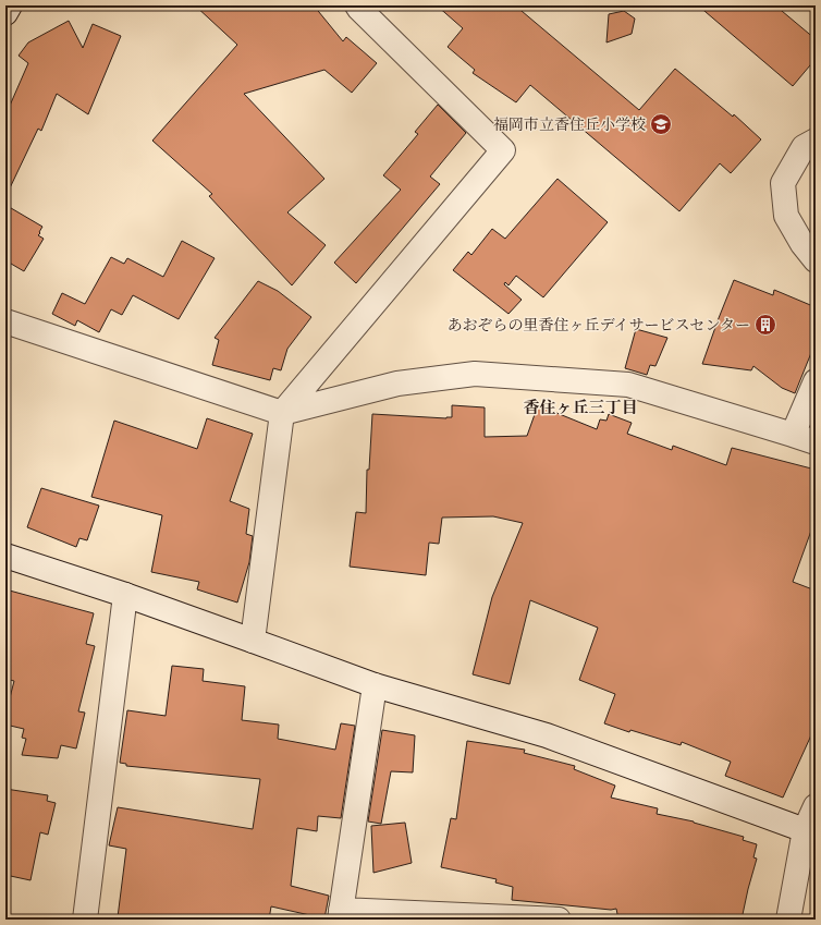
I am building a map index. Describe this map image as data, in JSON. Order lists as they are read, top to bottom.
{
  "districts": ["香住ヶ丘三丁目"],
  "places": {
    "school or university": ["福岡市立香住丘小学校"],
    "building": ["あおぞらの里香住ヶ丘デイサービスセンター"]
  }
}
